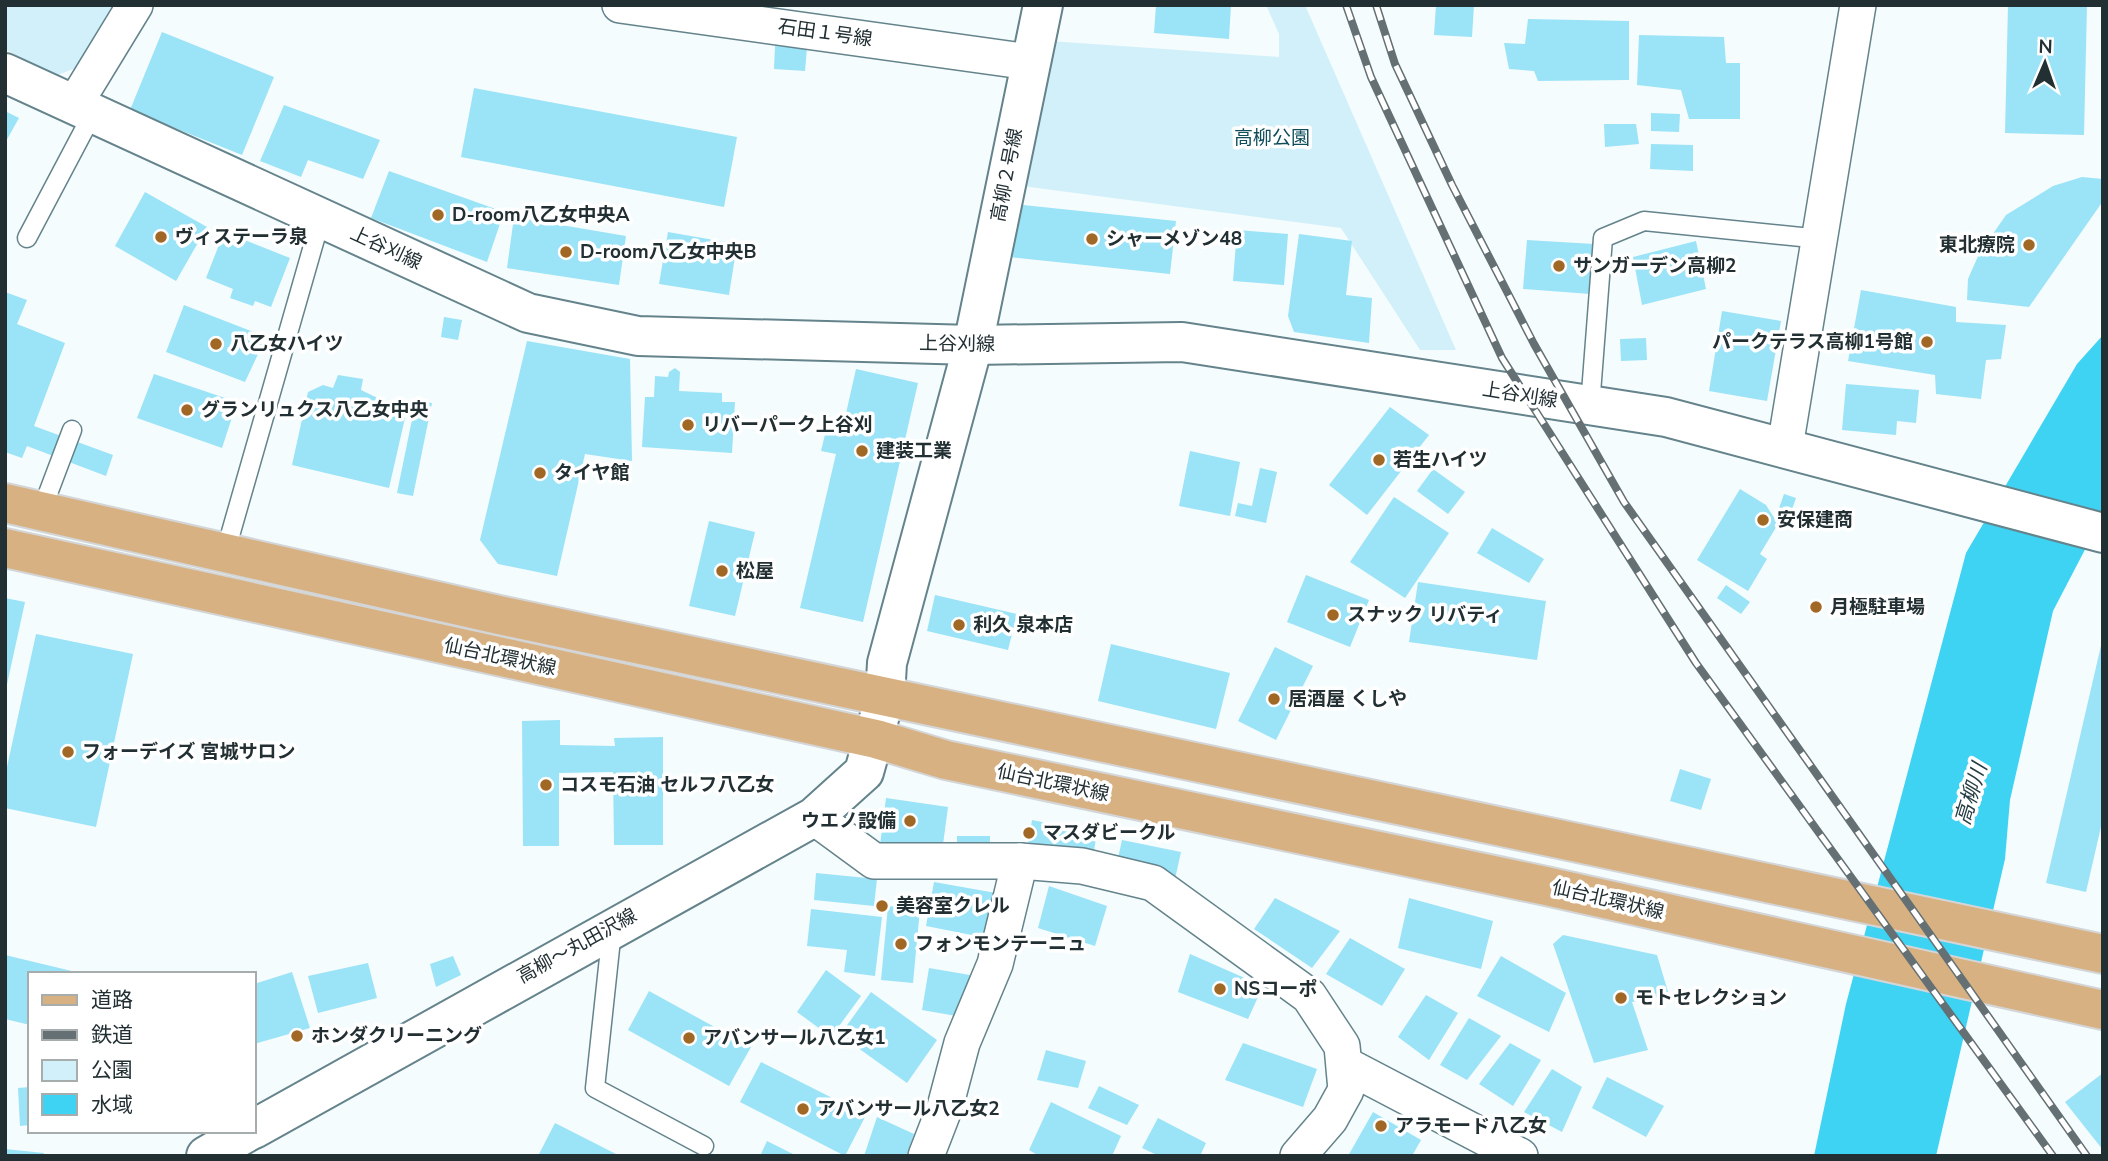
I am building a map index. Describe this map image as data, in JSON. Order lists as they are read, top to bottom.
{
  "streets": {
    "main road": ["仙台北環状線"],
    "street": [
      "石田１号線",
      "高柳２号線",
      "上谷刈線",
      "高柳～丸田沢線"
    ]
  },
  "crossings": [
    ["石田１号線", "高柳２号線"],
    ["高柳２号線", "上谷刈線"],
    ["高柳２号線", "高柳～丸田沢線"],
    ["仙台北環状線", "高柳～丸田沢線"]
  ],
  "water": ["高柳川"],
  "parks": ["高柳公園"],
  "places": [
    "D-room八乙女中央A",
    "ヴィステーラ泉",
    "シャーメゾン48",
    "東北療院",
    "D-room八乙女中央B",
    "サンガーデン高柳2",
    "パークテラス高柳1号館",
    "八乙女ハイツ",
    "グランリュクス八乙女中央",
    "リバーパーク上谷刈",
    "建装工業",
    "若生ハイツ",
    "タイヤ館",
    "安保建商",
    "松屋",
    "月極駐車場",
    "スナック リバティ",
    "利久 泉本店",
    "居酒屋 くしや",
    "フォーデイズ 宮城サロン",
    "コスモ石油 セルフ八乙女",
    "ウエノ設備",
    "マスダビークル",
    "美容室クレル",
    "フォンモンテーニュ",
    "NSコーポ",
    "モトセレクション",
    "ホンダクリーニング",
    "アバンサール八乙女1",
    "アバンサール八乙女2",
    "アラモード八乙女"
  ],
  "legend": [
    "道路",
    "鉄道",
    "公園",
    "水域"
  ],
  "north": "top"
}
